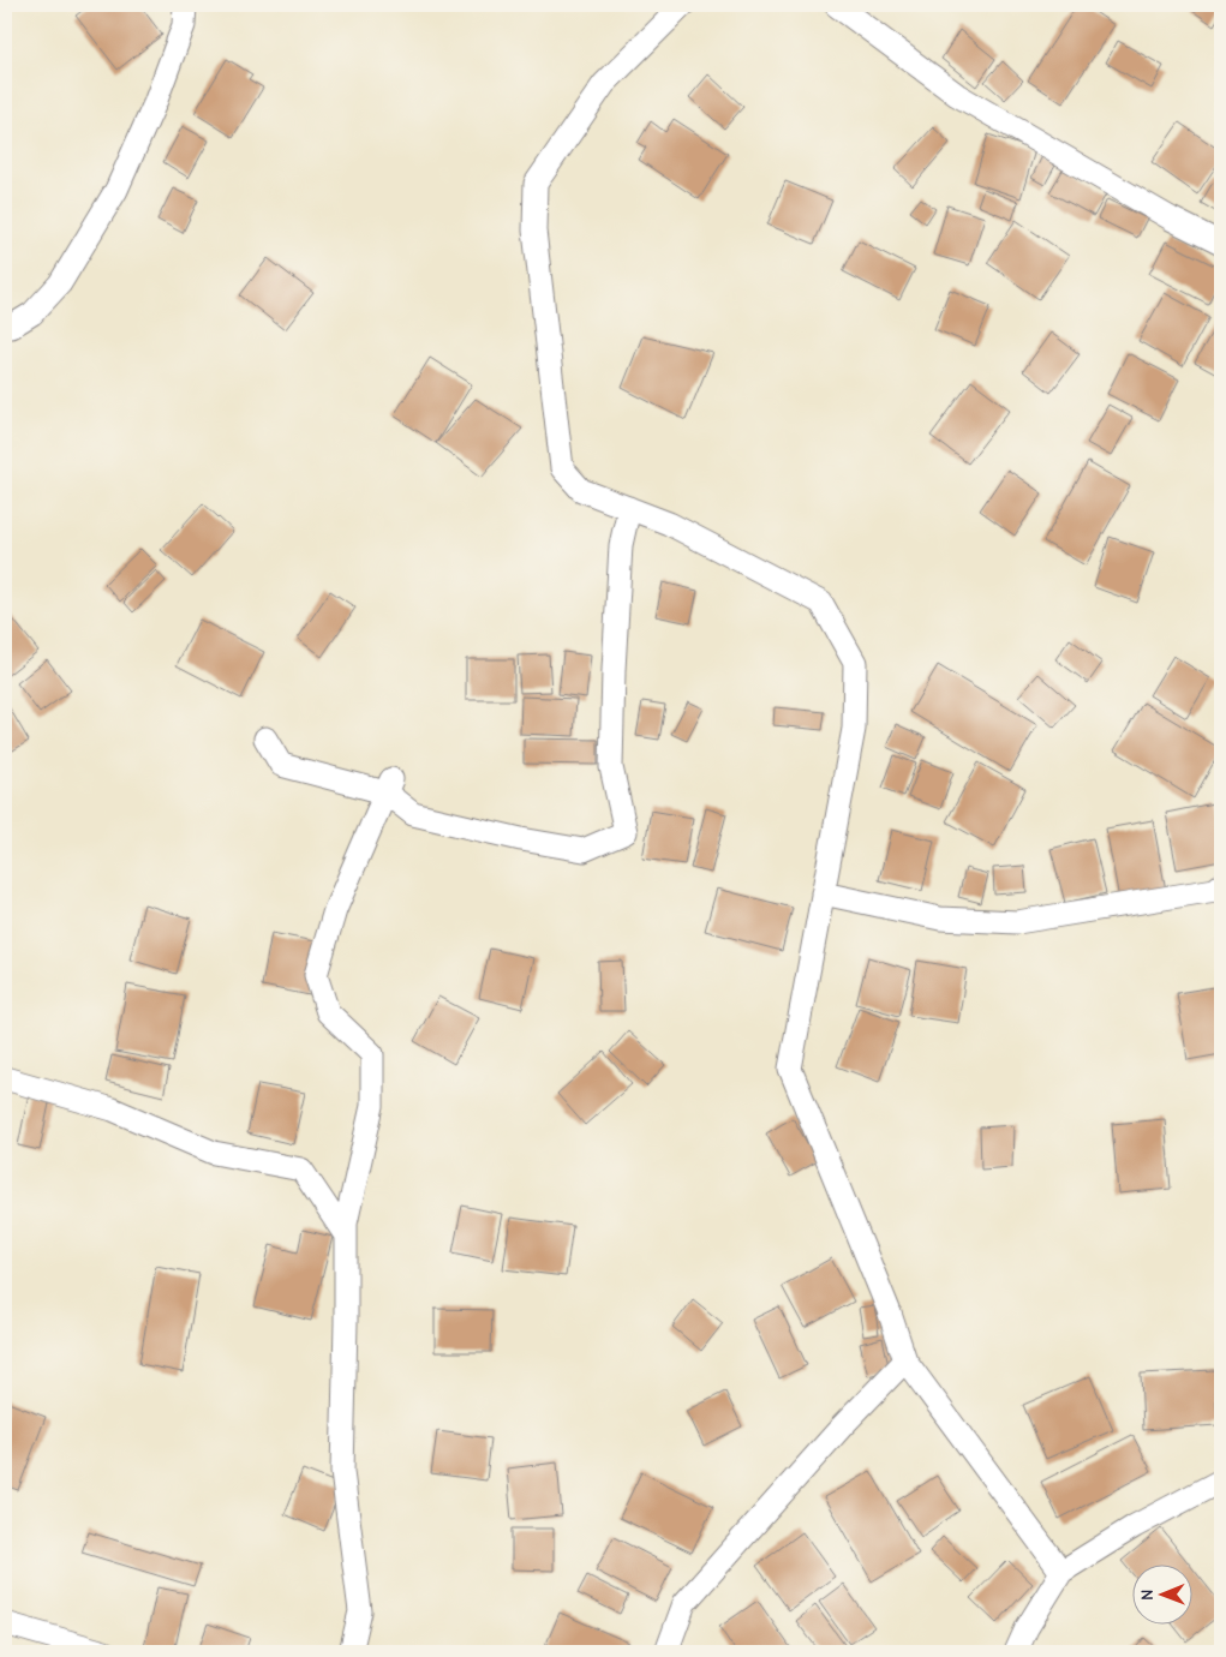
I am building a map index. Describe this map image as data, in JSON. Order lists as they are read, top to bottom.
{
  "north": "left"
}
